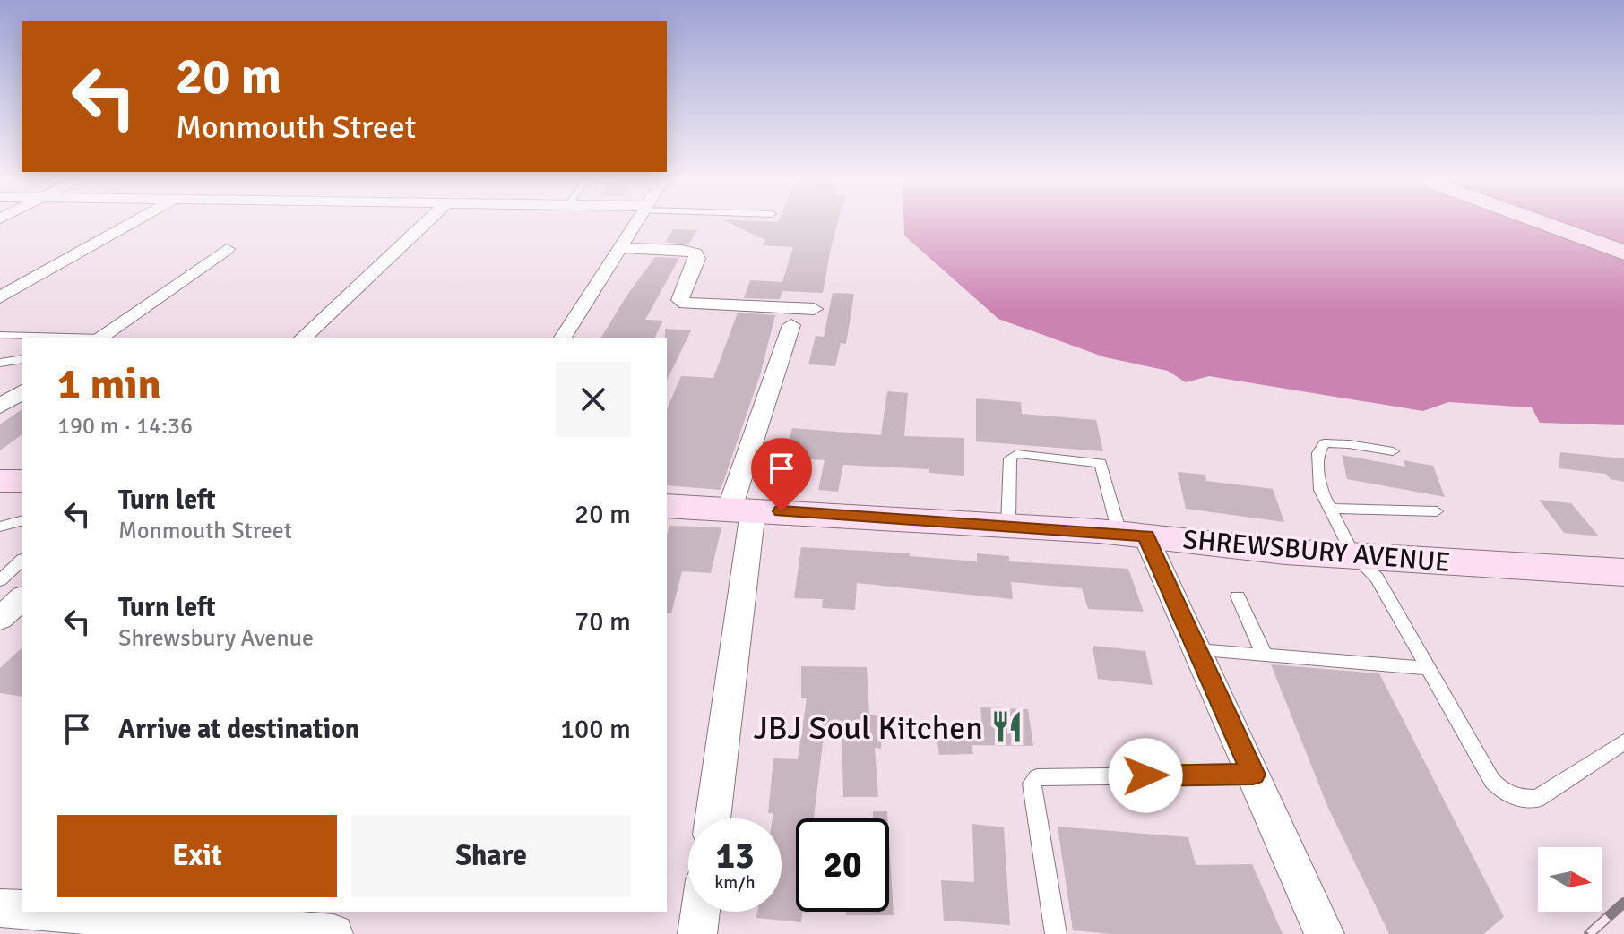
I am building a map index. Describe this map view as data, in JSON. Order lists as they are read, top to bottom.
{
  "streets": {
    "main road": ["SHREWSBURY AVENUE"]
  },
  "places": {
    "restaurant": ["JBJ Soul Kitchen"]
  },
  "north": "right",
  "page": {
    "turn": ["20 m", "Monmouth Street"],
    "heading": ["1 min", "190 m · 14:36"],
    "list": [
      {
        "name": "Turn left",
        "note": "Monmouth Street",
        "value": "20 m"
      },
      {
        "name": "Turn left",
        "note": "Shrewsbury Avenue",
        "value": "70 m"
      },
      {
        "name": "Arrive at destination",
        "value": "100 m"
      }
    ],
    "buttons": ["Exit", "Share"],
    "speed": "13 km/h",
    "limit": "20"
  }
}
